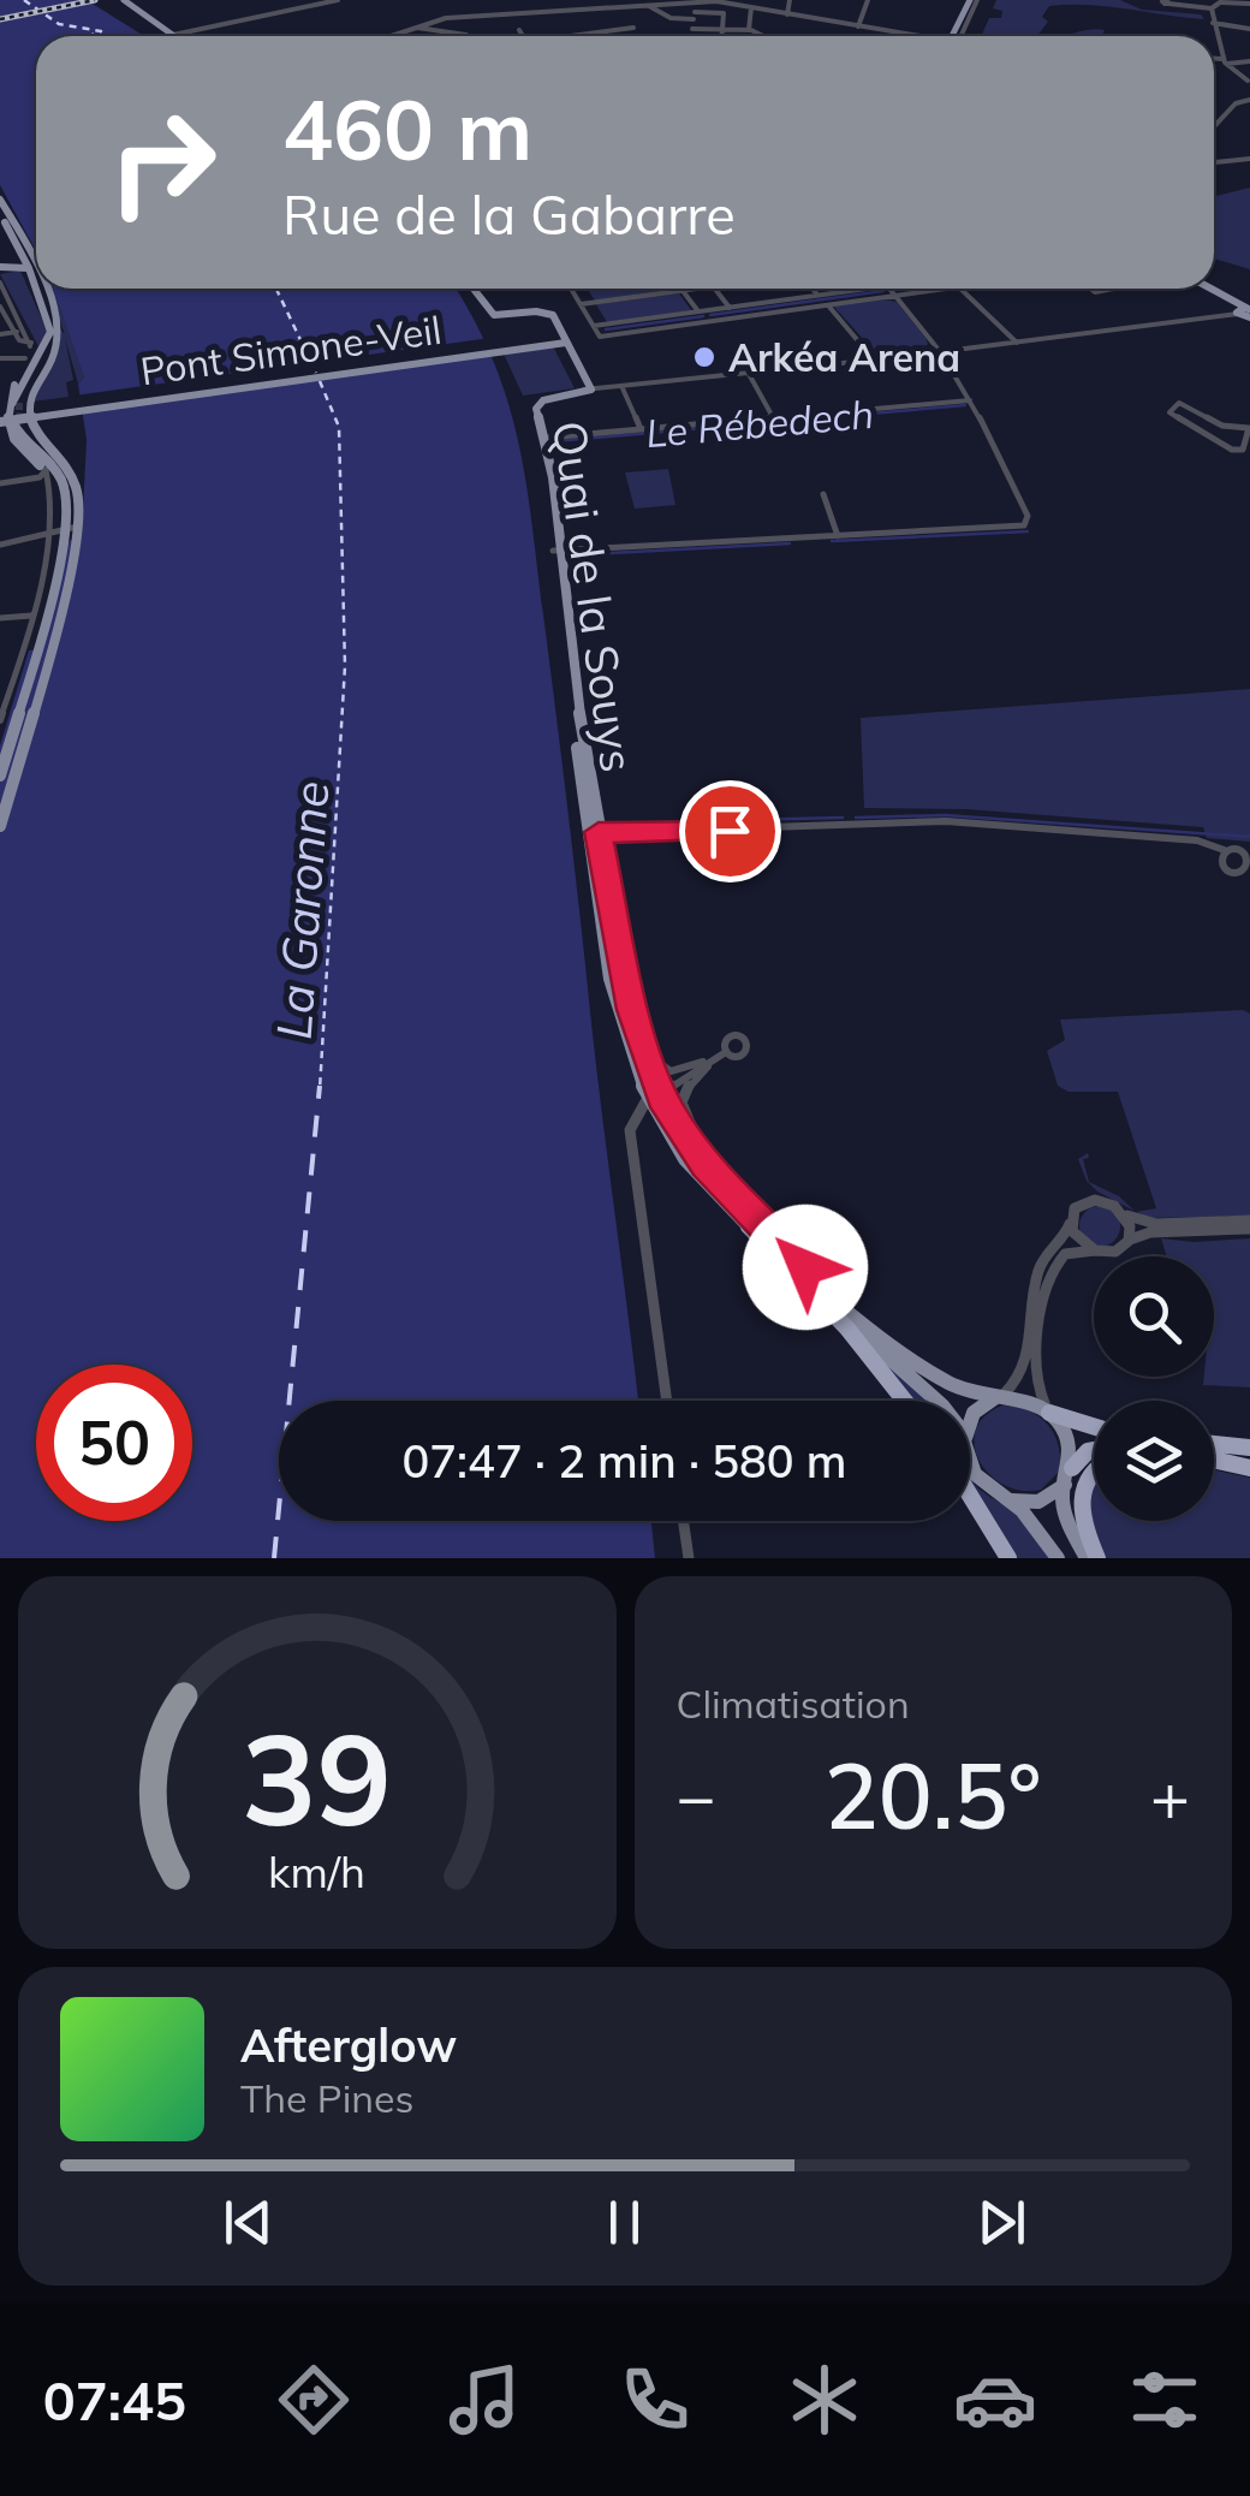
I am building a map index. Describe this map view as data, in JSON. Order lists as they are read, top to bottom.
{
  "streets": {
    "main road": ["Pont Simone-Veil", "Quai de la Souys"]
  },
  "crossings": [
    ["Pont Simone-Veil", "Quai de la Souys"]
  ],
  "water": ["Le Rébedech", "La Garonne"],
  "places": ["Arkéa Arena"],
  "page": {
    "turn": ["460 m", "Rue de la Gabarre"],
    "limit": "50",
    "trip": "07:47 · 2 min · 580 m",
    "tile": "Climatisation",
    "heat": ["−", "20.5°", "+"],
    "song": ["Afterglow", "The Pines"],
    "tabs": "07:45",
    "gauge": ["39", "km/h"]
  }
}
